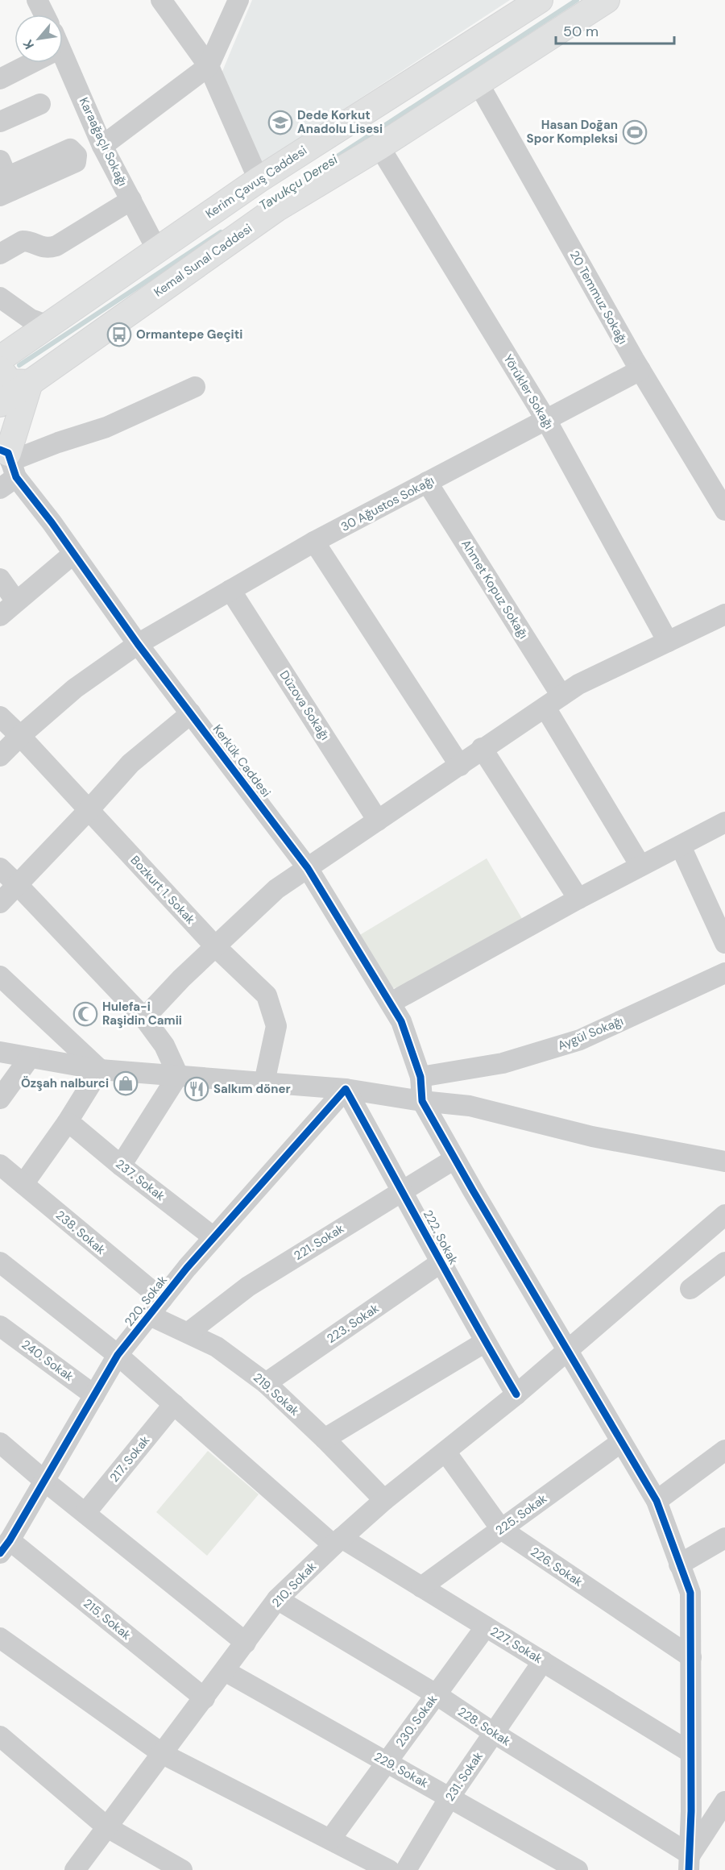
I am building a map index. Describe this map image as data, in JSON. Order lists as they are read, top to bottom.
{
  "streets": {
    "main road": ["Kerim Çavuş Caddesi", "Kemal Sunal Caddesi"],
    "street": [
      "Karaağaçlı Sokağı",
      "20 Temmuz Sokağı",
      "Yörükler Sokağı",
      "30 Ağustos Sokağı",
      "Ahmet Kopuz Sokağı",
      "Düzova Sokağı",
      "Kerkük Caddesi",
      "Bozkurt 1. Sokak",
      "Aygül Sokağı",
      "237. Sokak",
      "238. Sokak",
      "222. Sokak",
      "221. Sokak",
      "220. Sokak",
      "223. Sokak",
      "240. Sokak",
      "219. Sokak",
      "217. Sokak",
      "225. Sokak",
      "226. Sokak",
      "210. Sokak",
      "215. Sokak",
      "227. Sokak",
      "230. Sokak",
      "228. Sokak",
      "229. Sokak",
      "231. Sokak"
    ]
  },
  "crossings": [
    ["Karaağaçlı Sokağı", "Kerim Çavuş Caddesi"],
    ["Kemal Sunal Caddesi", "20 Temmuz Sokağı"],
    ["Kemal Sunal Caddesi", "Yörükler Sokağı"],
    ["20 Temmuz Sokağı", "30 Ağustos Sokağı"],
    ["Yörükler Sokağı", "30 Ağustos Sokağı"],
    ["30 Ağustos Sokağı", "Ahmet Kopuz Sokağı"],
    ["30 Ağustos Sokağı", "Düzova Sokağı"],
    ["30 Ağustos Sokağı", "Kerkük Caddesi"],
    ["30 Ağustos Sokağı", "Bozkurt 1. Sokak"],
    ["Kerkük Caddesi", "Aygül Sokağı"],
    ["237. Sokak", "220. Sokak"],
    ["238. Sokak", "220. Sokak"],
    ["238. Sokak", "219. Sokak"],
    ["222. Sokak", "221. Sokak"],
    ["222. Sokak", "220. Sokak"],
    ["222. Sokak", "223. Sokak"],
    ["222. Sokak", "210. Sokak"],
    ["221. Sokak", "219. Sokak"],
    ["220. Sokak", "240. Sokak"],
    ["220. Sokak", "219. Sokak"],
    ["220. Sokak", "215. Sokak"],
    ["220. Sokak", "227. Sokak"],
    ["223. Sokak", "219. Sokak"],
    ["219. Sokak", "210. Sokak"],
    ["217. Sokak", "227. Sokak"],
    ["225. Sokak", "226. Sokak"],
    ["225. Sokak", "227. Sokak"],
    ["226. Sokak", "210. Sokak"],
    ["210. Sokak", "215. Sokak"],
    ["210. Sokak", "227. Sokak"],
    ["210. Sokak", "228. Sokak"],
    ["210. Sokak", "229. Sokak"],
    ["227. Sokak", "230. Sokak"],
    ["227. Sokak", "231. Sokak"],
    ["230. Sokak", "228. Sokak"],
    ["230. Sokak", "229. Sokak"],
    ["228. Sokak", "231. Sokak"],
    ["229. Sokak", "231. Sokak"]
  ],
  "water": ["Tavukçu Deresi"],
  "places": {
    "school or university": ["Dede Korkut Anadolu Lisesi"],
    "sports": ["Hasan Doğan Spor Kompleksi"],
    "bus stop": ["Ormantepe Geçiti"],
    "mosque": ["Hulefa-i Raşidin Camii"],
    "shop": ["Özşah nalburci"],
    "restaurant": ["Salkım döner"]
  },
  "scale_bar": "50 m",
  "north": "bottom left"
}
